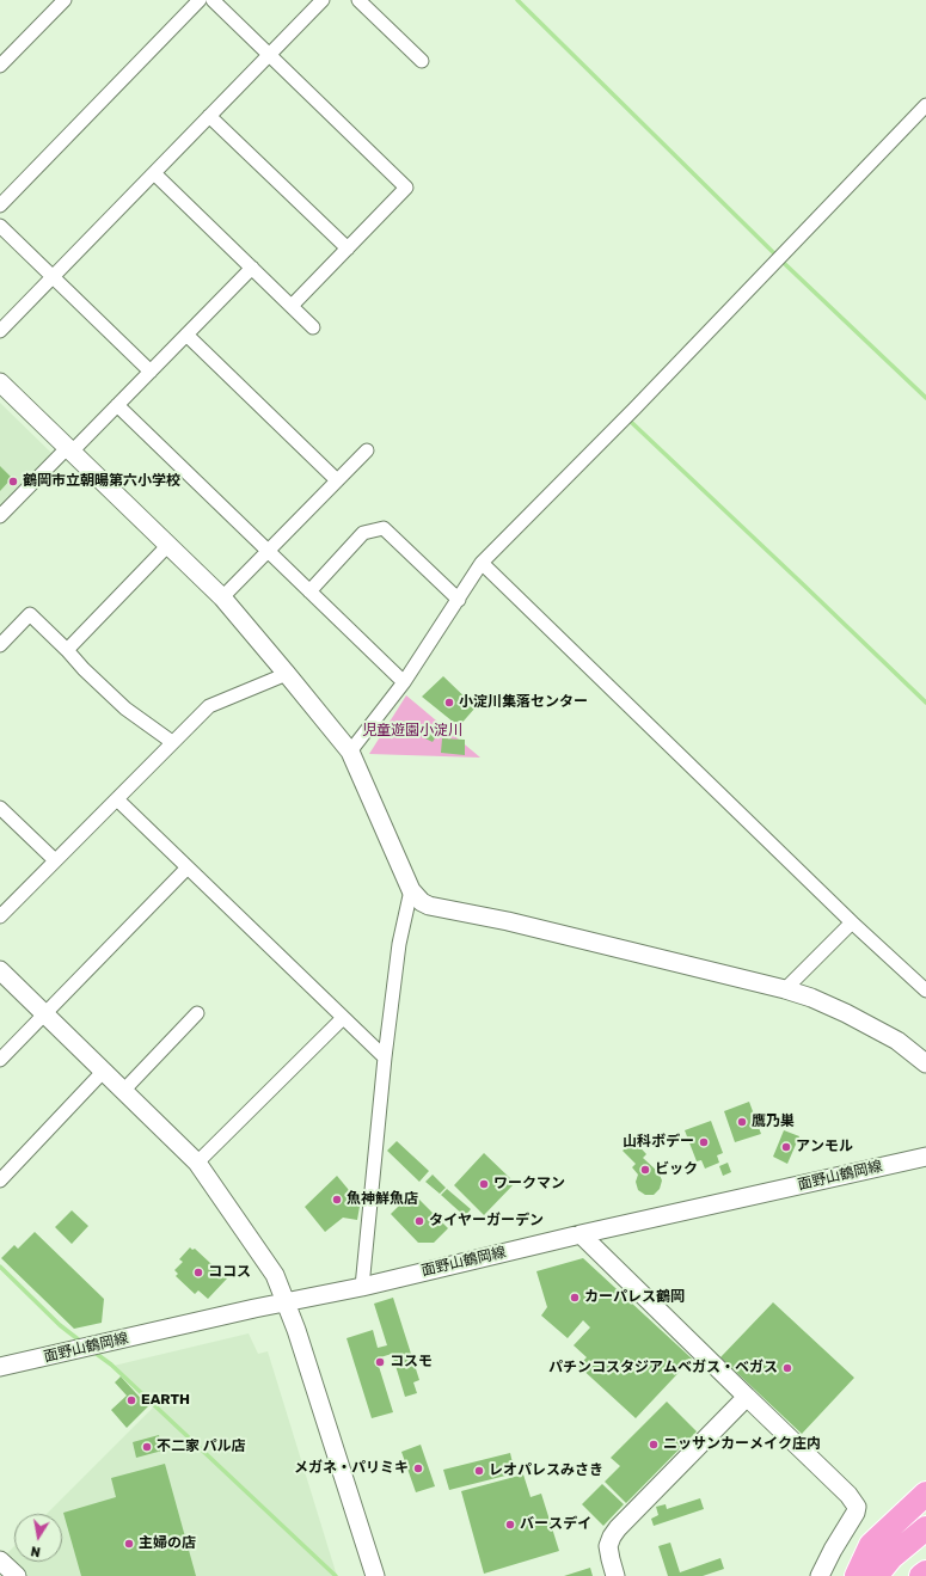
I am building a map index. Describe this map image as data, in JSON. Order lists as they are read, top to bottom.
{
  "streets": {
    "street": ["面野山鶴岡線"]
  },
  "parks": ["児童遊園小淀川"],
  "places": [
    "鶴岡市立朝暘第六小学校",
    "小淀川集落センター",
    "鷹乃巣",
    "山科ボデー",
    "アンモル",
    "ビック",
    "ワークマン",
    "魚神鮮魚店",
    "タイヤーガーデン",
    "ココス",
    "カーパレス鶴岡",
    "コスモ",
    "パチンコスタジアムベガス・ベガス",
    "EARTH",
    "ニッサンカーメイク庄内",
    "不二家 パル店",
    "メガネ・パリミキ",
    "レオパレスみさき",
    "バースデイ",
    "主婦の店"
  ],
  "north": "bottom"
}
